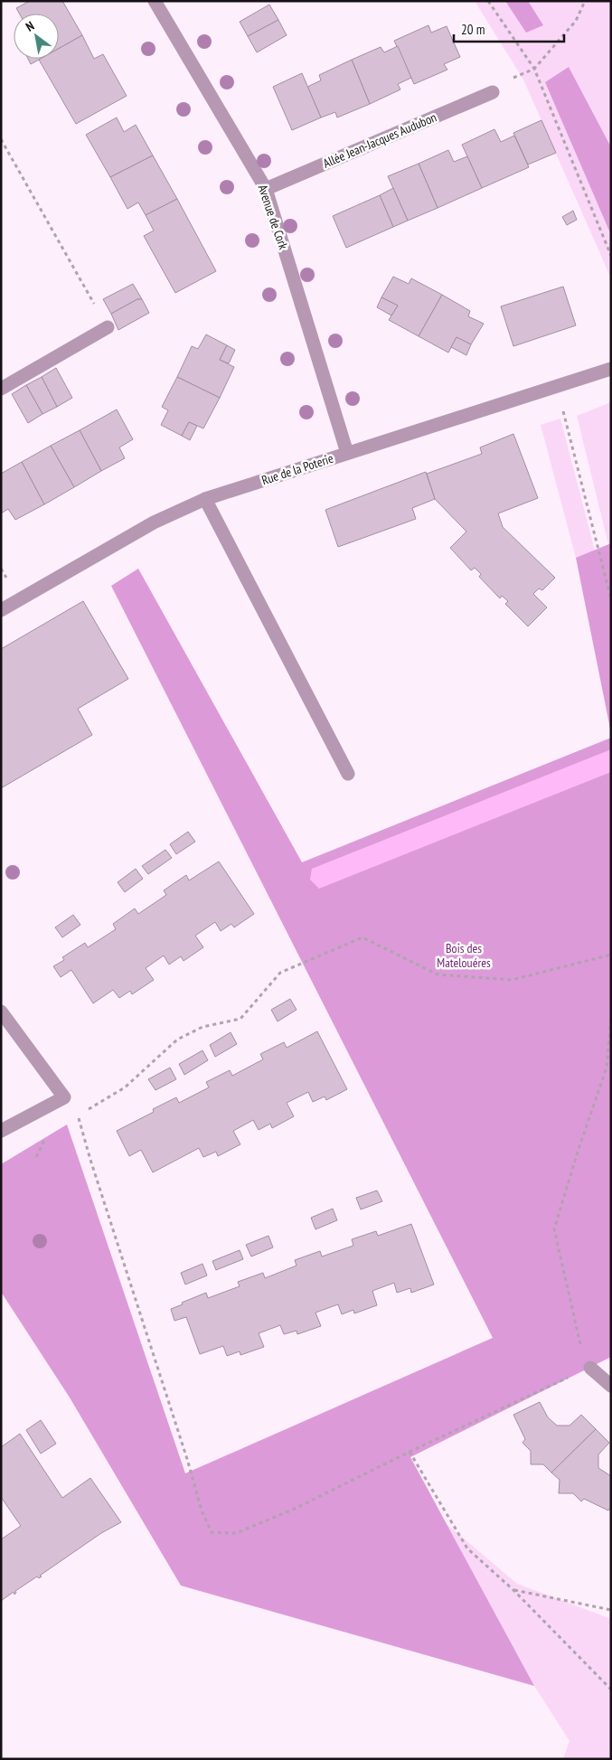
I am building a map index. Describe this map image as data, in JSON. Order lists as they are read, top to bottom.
{
  "streets": {
    "street": ["Allée Jean-Jacques Audubon", "Avenue de Cork", "Rue de la Poterie"]
  },
  "crossings": [
    ["Allée Jean-Jacques Audubon", "Avenue de Cork"],
    ["Avenue de Cork", "Rue de la Poterie"]
  ],
  "parks": ["Bois des Matelouéres"],
  "scale_bar": "20 m",
  "north": "top left"
}
